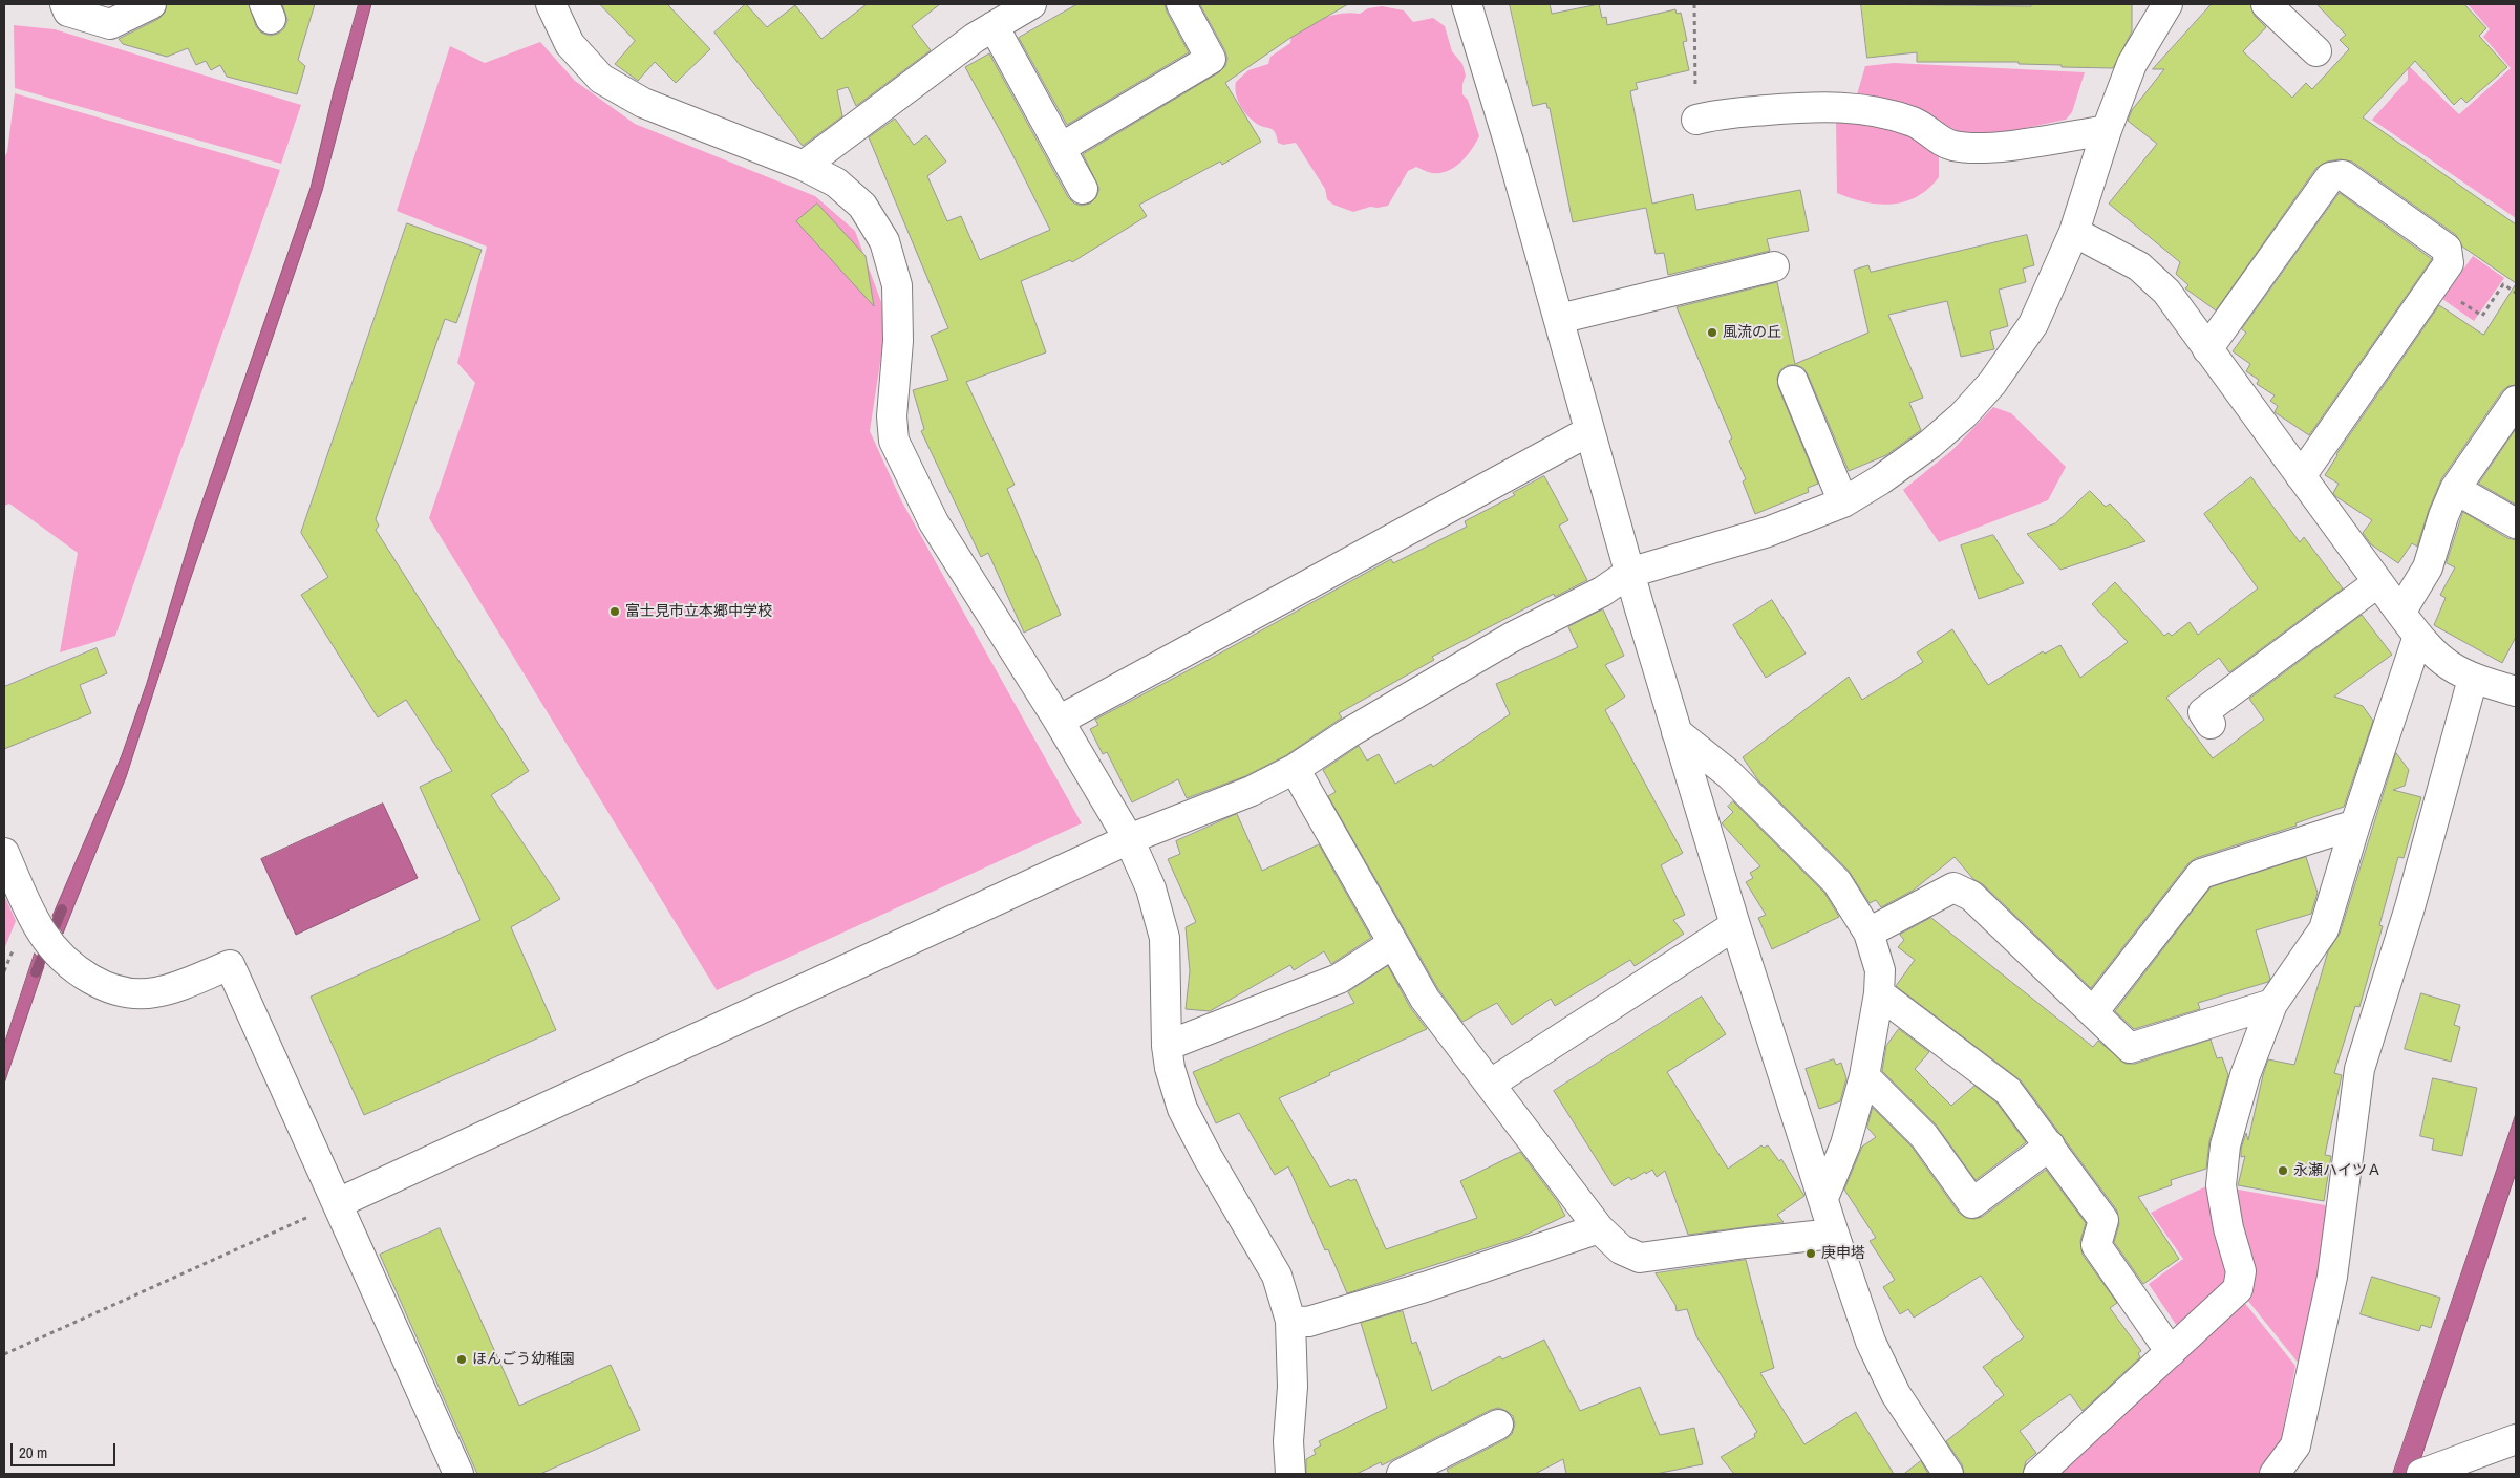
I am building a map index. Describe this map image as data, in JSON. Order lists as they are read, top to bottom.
{
  "places": [
    "風流の丘",
    "富士見市立本郷中学校",
    "永瀬ハイツＡ",
    "庚申塔",
    "ほんごう幼稚園"
  ],
  "scale_bar": "20 m"
}
